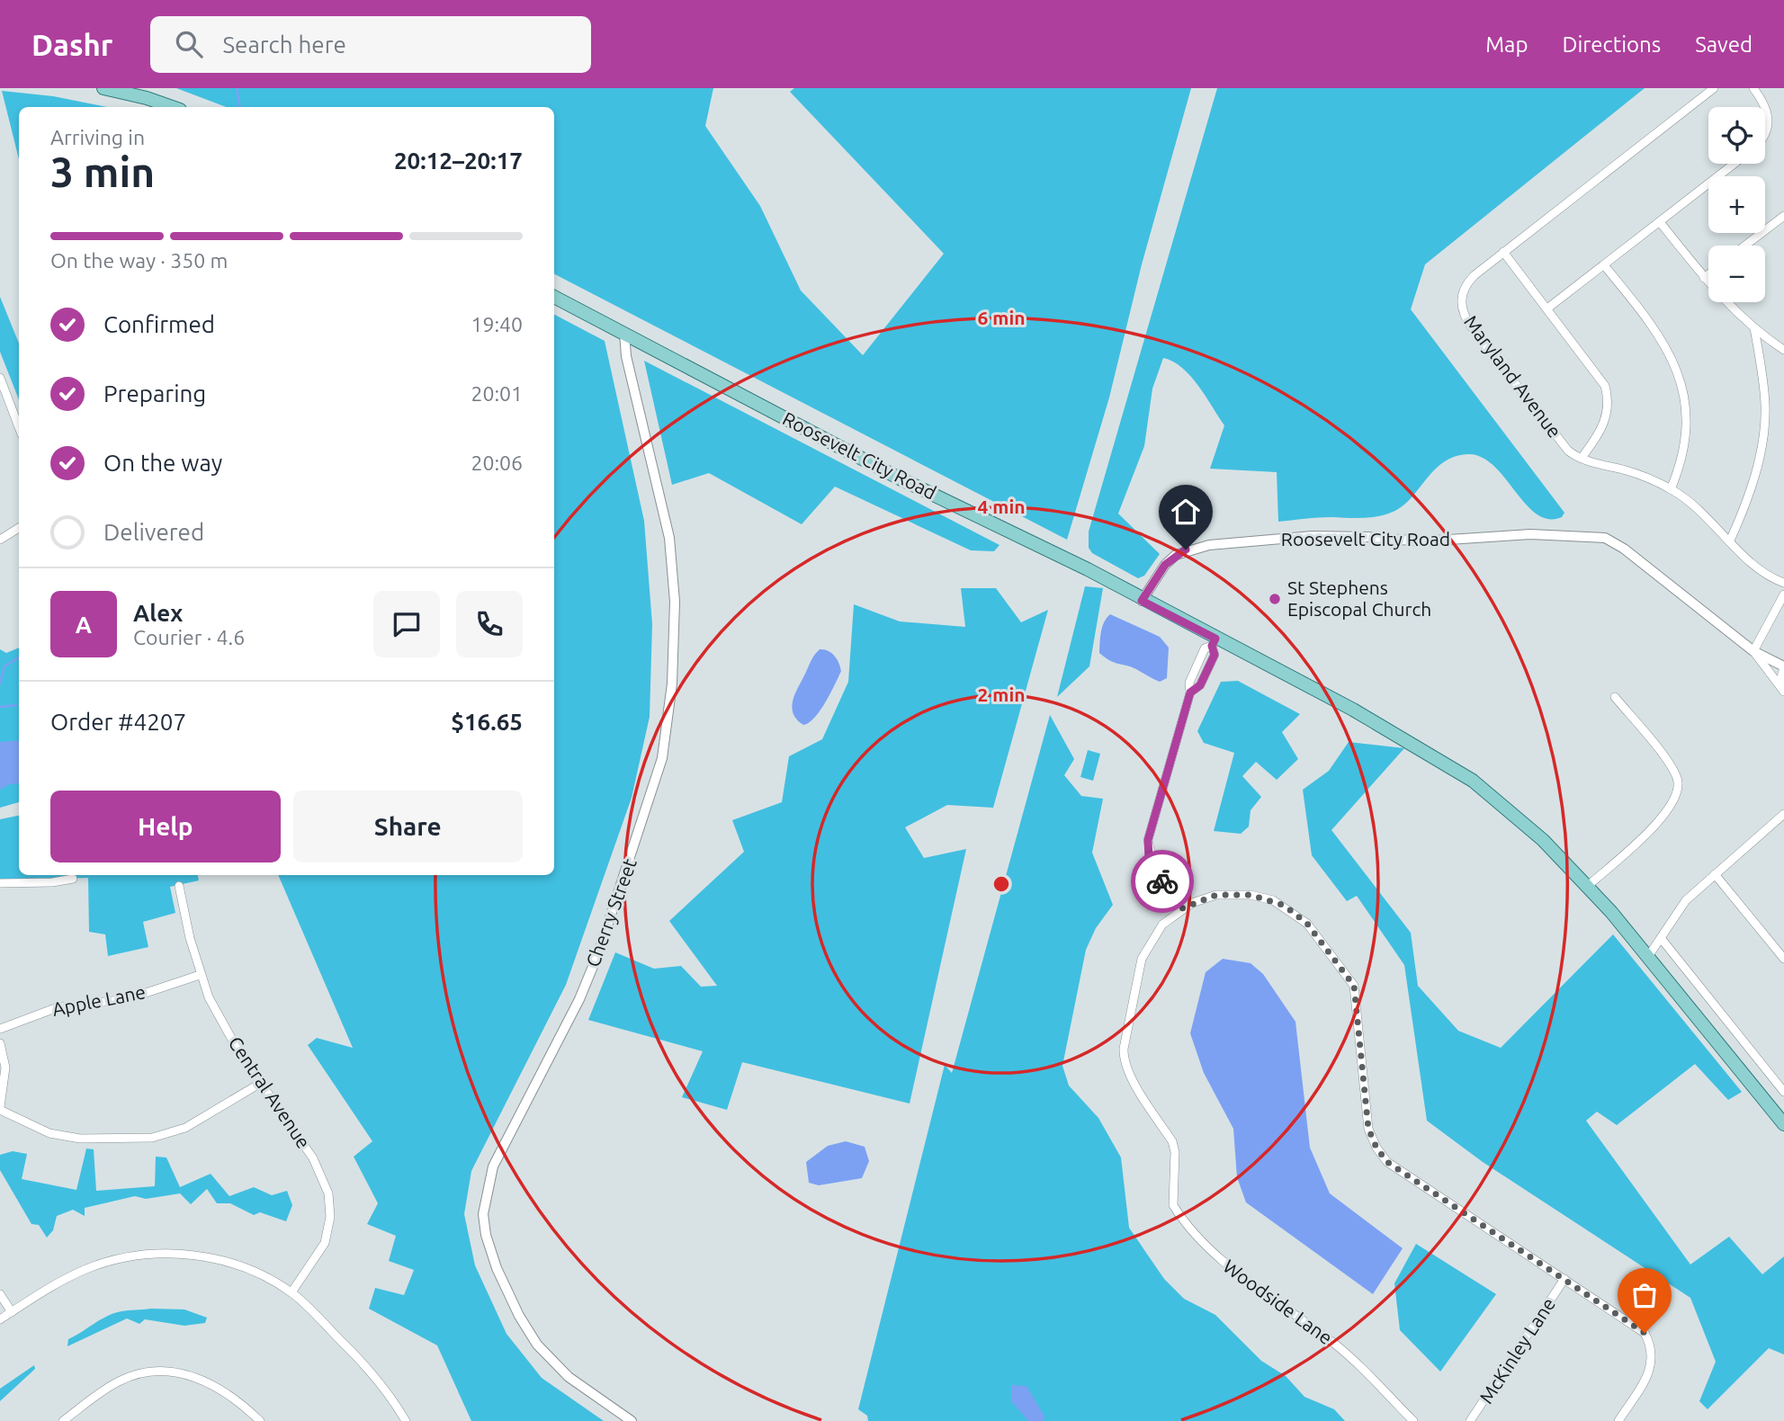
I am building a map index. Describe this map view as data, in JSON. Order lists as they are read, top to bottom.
{
  "streets": {
    "main road": ["Roosevelt City Road"],
    "street": [
      "Maryland Avenue",
      "Cherry Street",
      "Apple Lane",
      "Central Avenue",
      "Woodside Lane",
      "McKinley Lane"
    ]
  },
  "crossings": [
    ["Roosevelt City Road", "Cherry Street"],
    ["Apple Lane", "Central Avenue"],
    ["Woodside Lane", "McKinley Lane"]
  ],
  "places": ["St Stephens Episcopal Church"],
  "page": {
    "header": "Dashr",
    "search": "Search here",
    "nav": ["Map", "Directions", "Saved"],
    "map_buttons": ["+", "−"],
    "heading": ["3 min", "Arriving in", "20:12–20:17"],
    "panel": [
      "Alex",
      "Courier · 4.6",
      "Order #4207",
      "$16.65"
    ],
    "bar": "On the way · 350 m",
    "list": [
      ["Confirmed", "19:40"],
      ["Preparing", "20:01"],
      ["On the way", "20:06"],
      "Delivered"
    ],
    "round": "A",
    "buttons": ["Help", "Share"]
  },
  "rings": ["6 min", "4 min", "2 min"]
}
